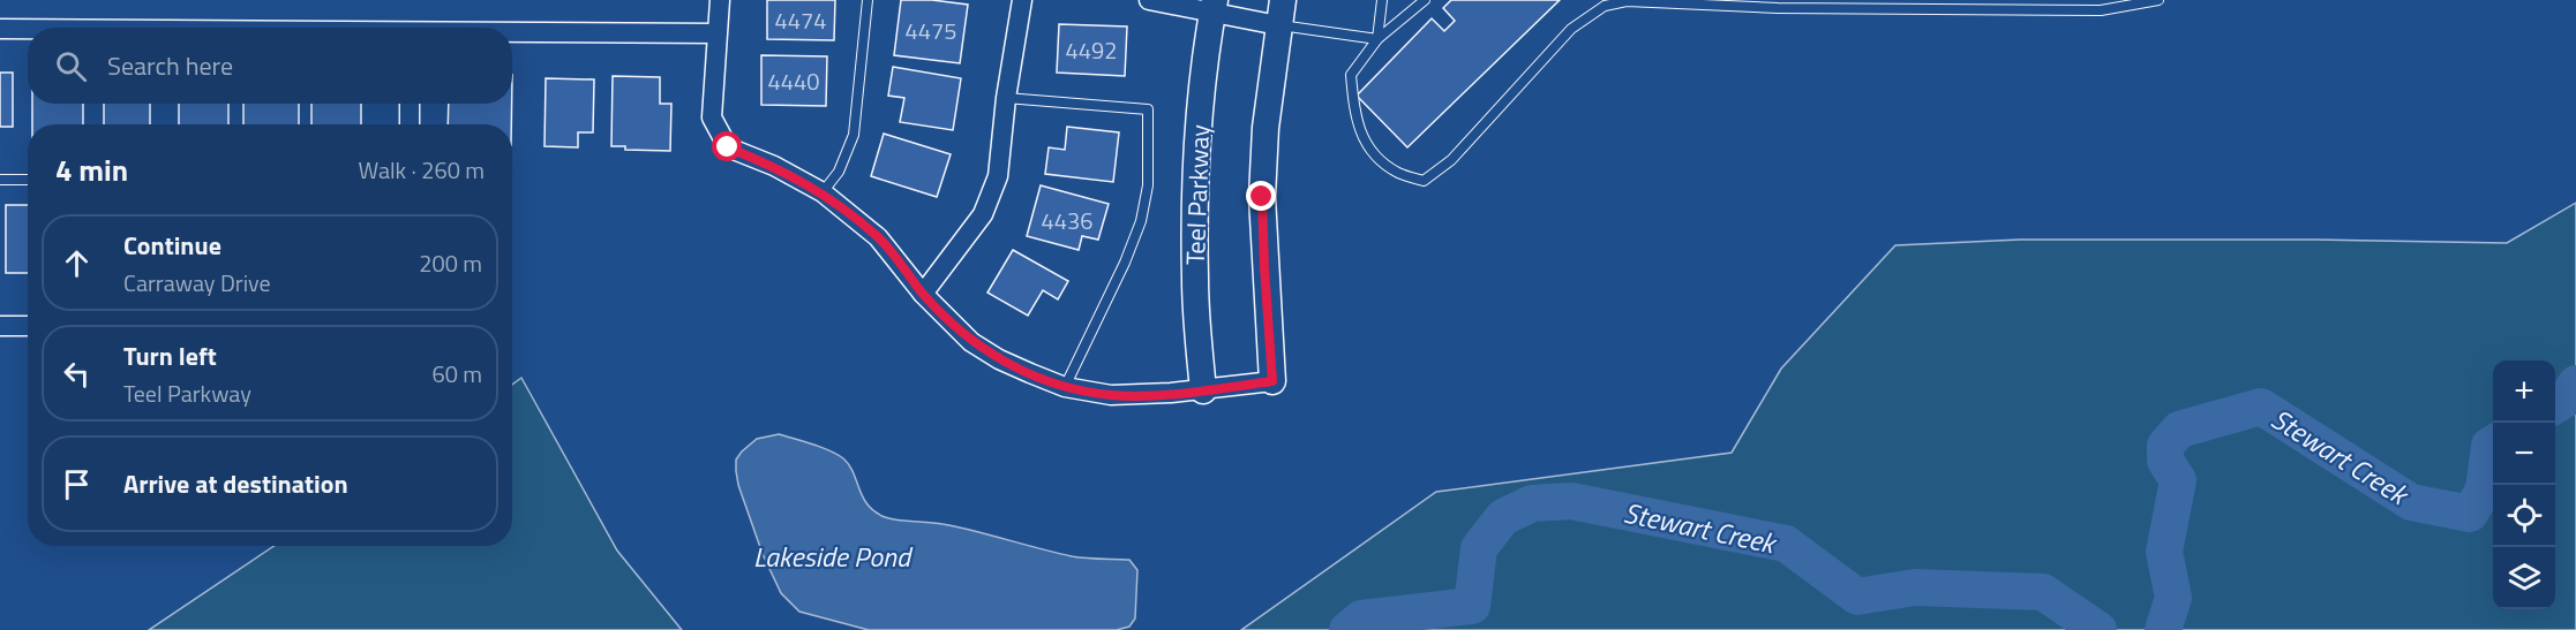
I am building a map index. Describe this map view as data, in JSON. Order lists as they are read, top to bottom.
{
  "streets": {
    "street": ["Teel Parkway"]
  },
  "water": ["Stewart Creek", "Lakeside Pond"],
  "house_numbers": [
    "4474",
    "4475",
    "4492",
    "4440",
    "4436"
  ],
  "page": {
    "search": "Search here",
    "heading": ["4 min", "Walk · 260 m"],
    "list": [
      ["Continue", "Carraway Drive", "200 m"],
      ["Turn left", "Teel Parkway", "60 m"],
      "Arrive at destination"
    ],
    "map_buttons": ["+", "−"]
  }
}
